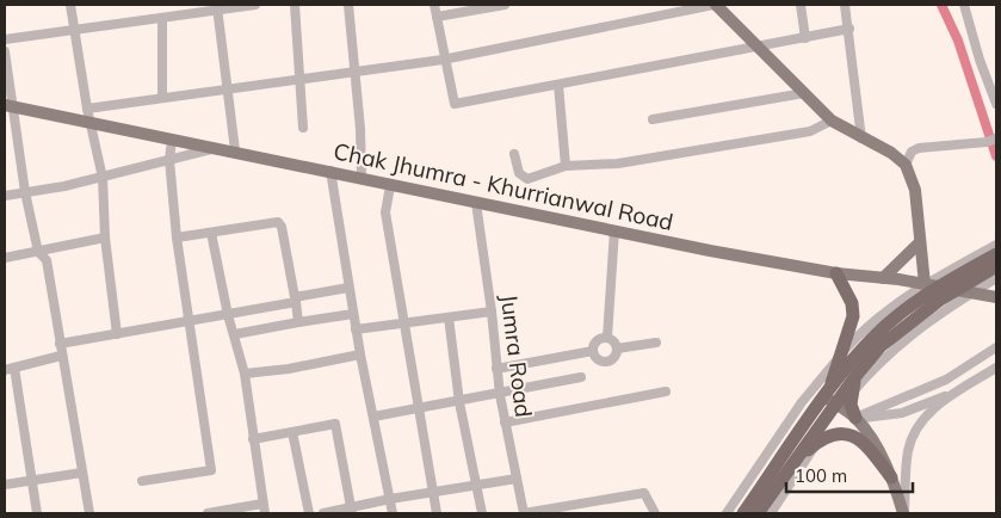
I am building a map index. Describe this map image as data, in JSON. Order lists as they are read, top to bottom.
{
  "streets": {
    "main road": ["Chak Jhumra - Khurrianwal Road"],
    "street": ["Jumra Road"]
  },
  "crossings": [
    ["Chak Jhumra - Khurrianwal Road", "Jumra Road"]
  ],
  "scale_bar": "100 m"
}
